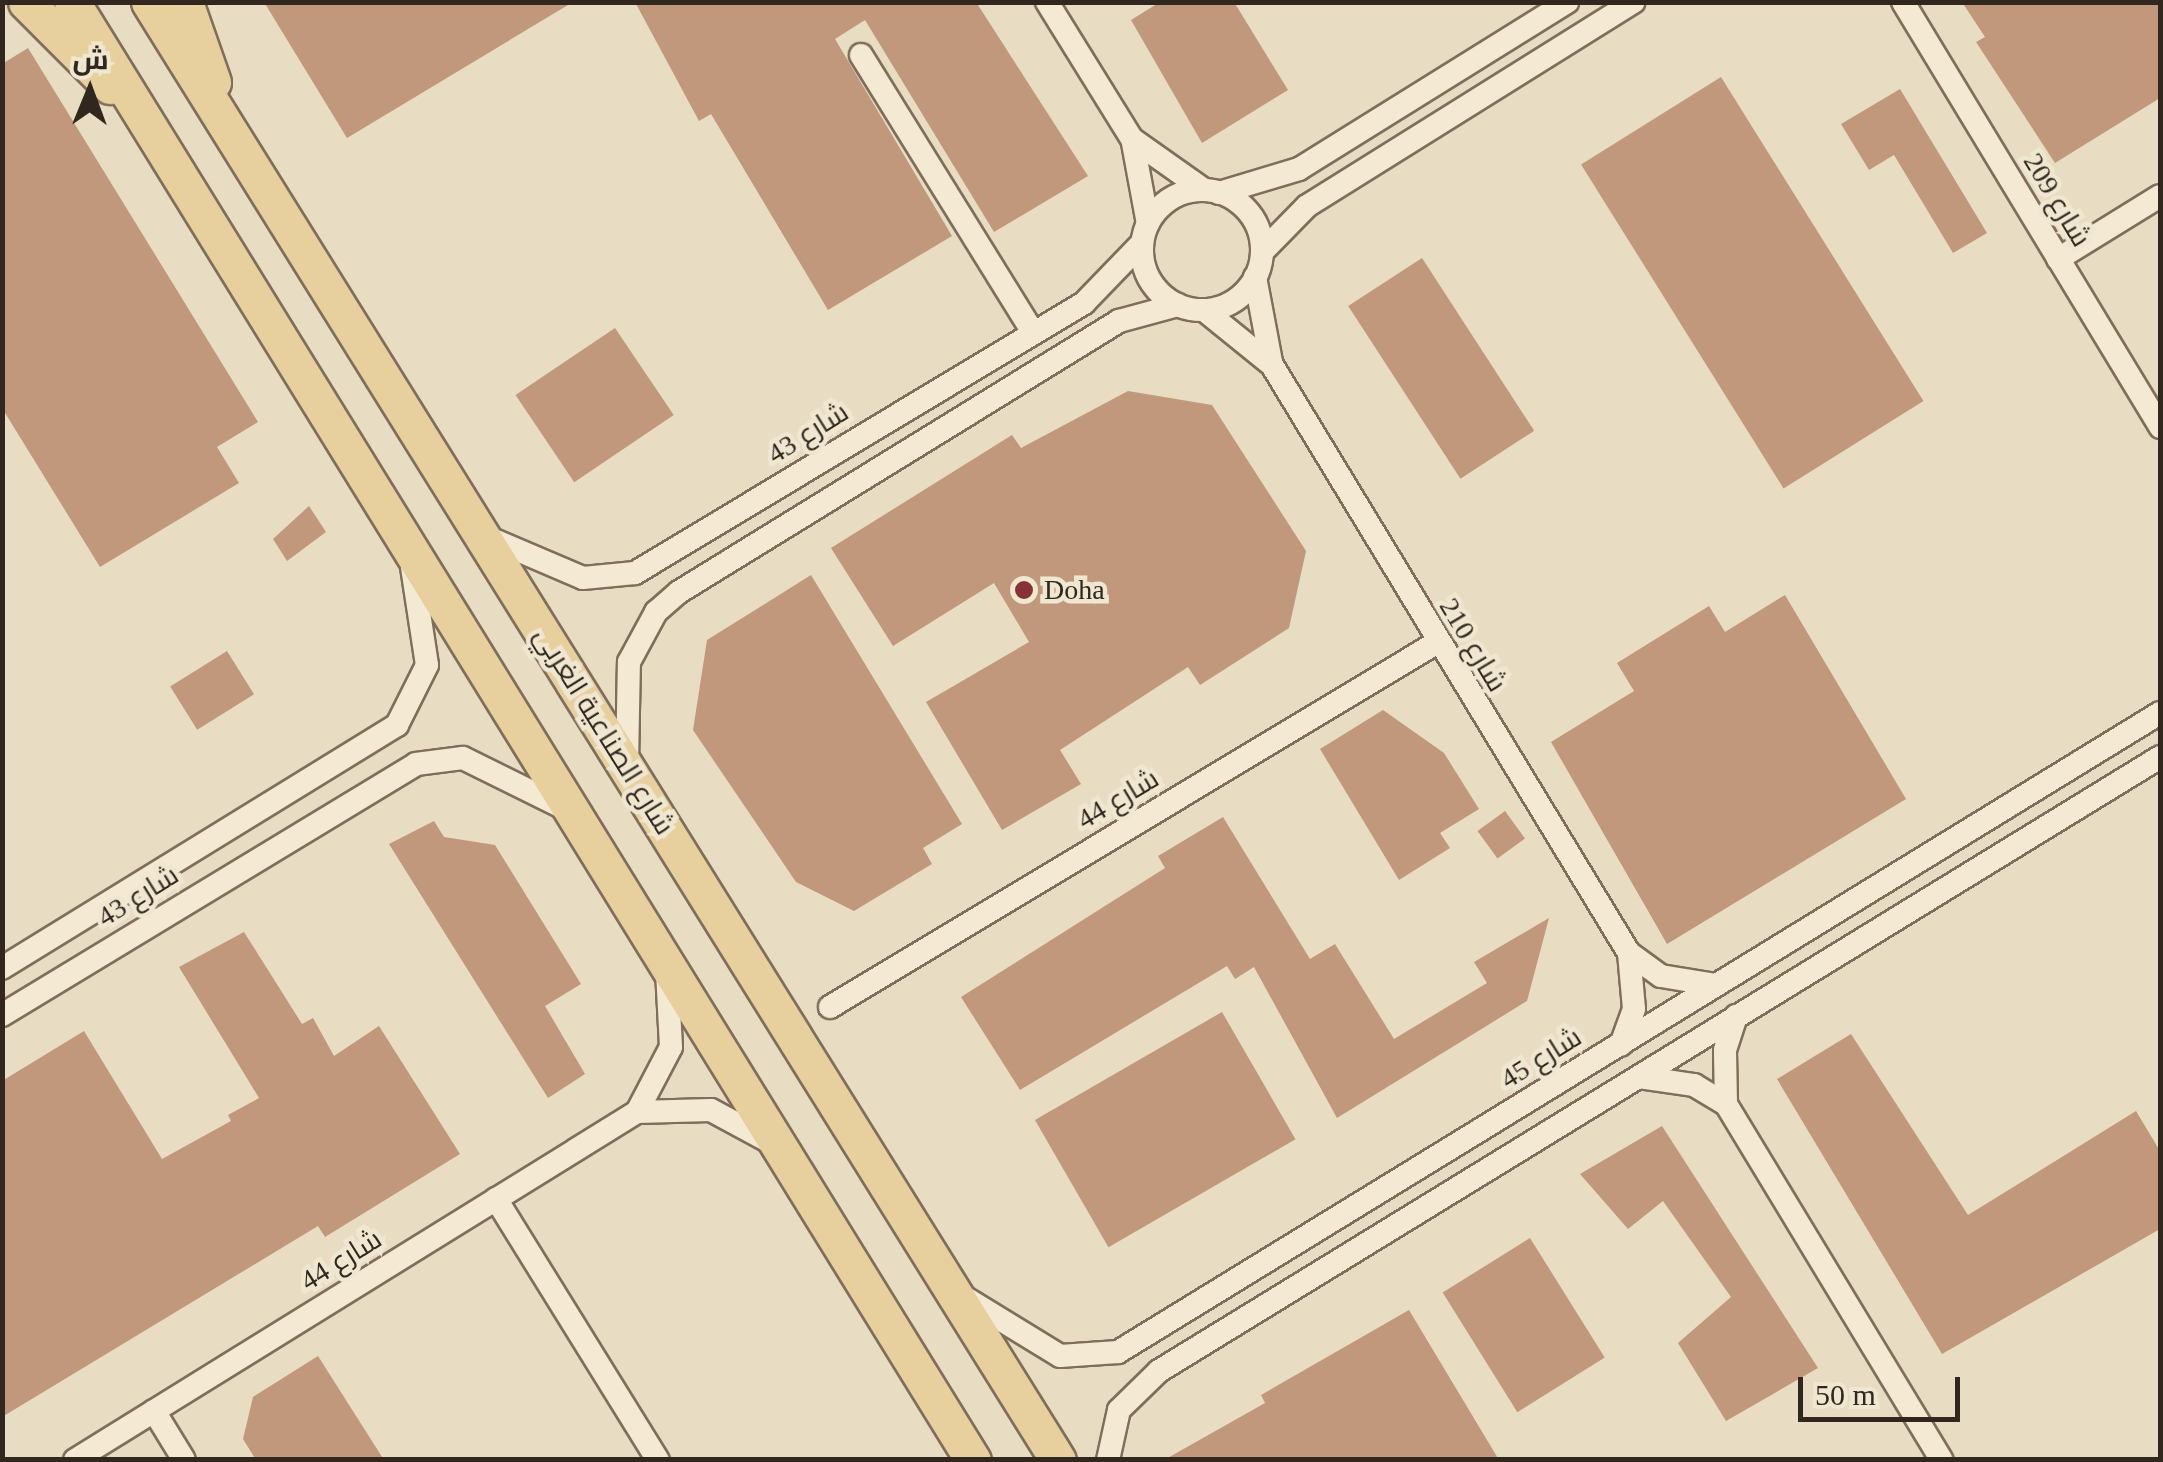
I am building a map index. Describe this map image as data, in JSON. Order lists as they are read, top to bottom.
{
  "streets": {
    "main road": ["شارع الصناعية الغربي"],
    "street": [
      "شارع 209",
      "شارع 43",
      "شارع 210",
      "شارع 44",
      "شارع 45"
    ]
  },
  "crossings": [
    ["شارع 43", "شارع 210"],
    ["شارع 43", "شارع الصناعية الغربي"],
    ["شارع 210", "شارع 44"],
    ["شارع 210", "شارع 45"],
    ["شارع الصناعية الغربي", "شارع 45"]
  ],
  "places": ["Doha"],
  "scale_bar": "50 m",
  "north": "top"
}
